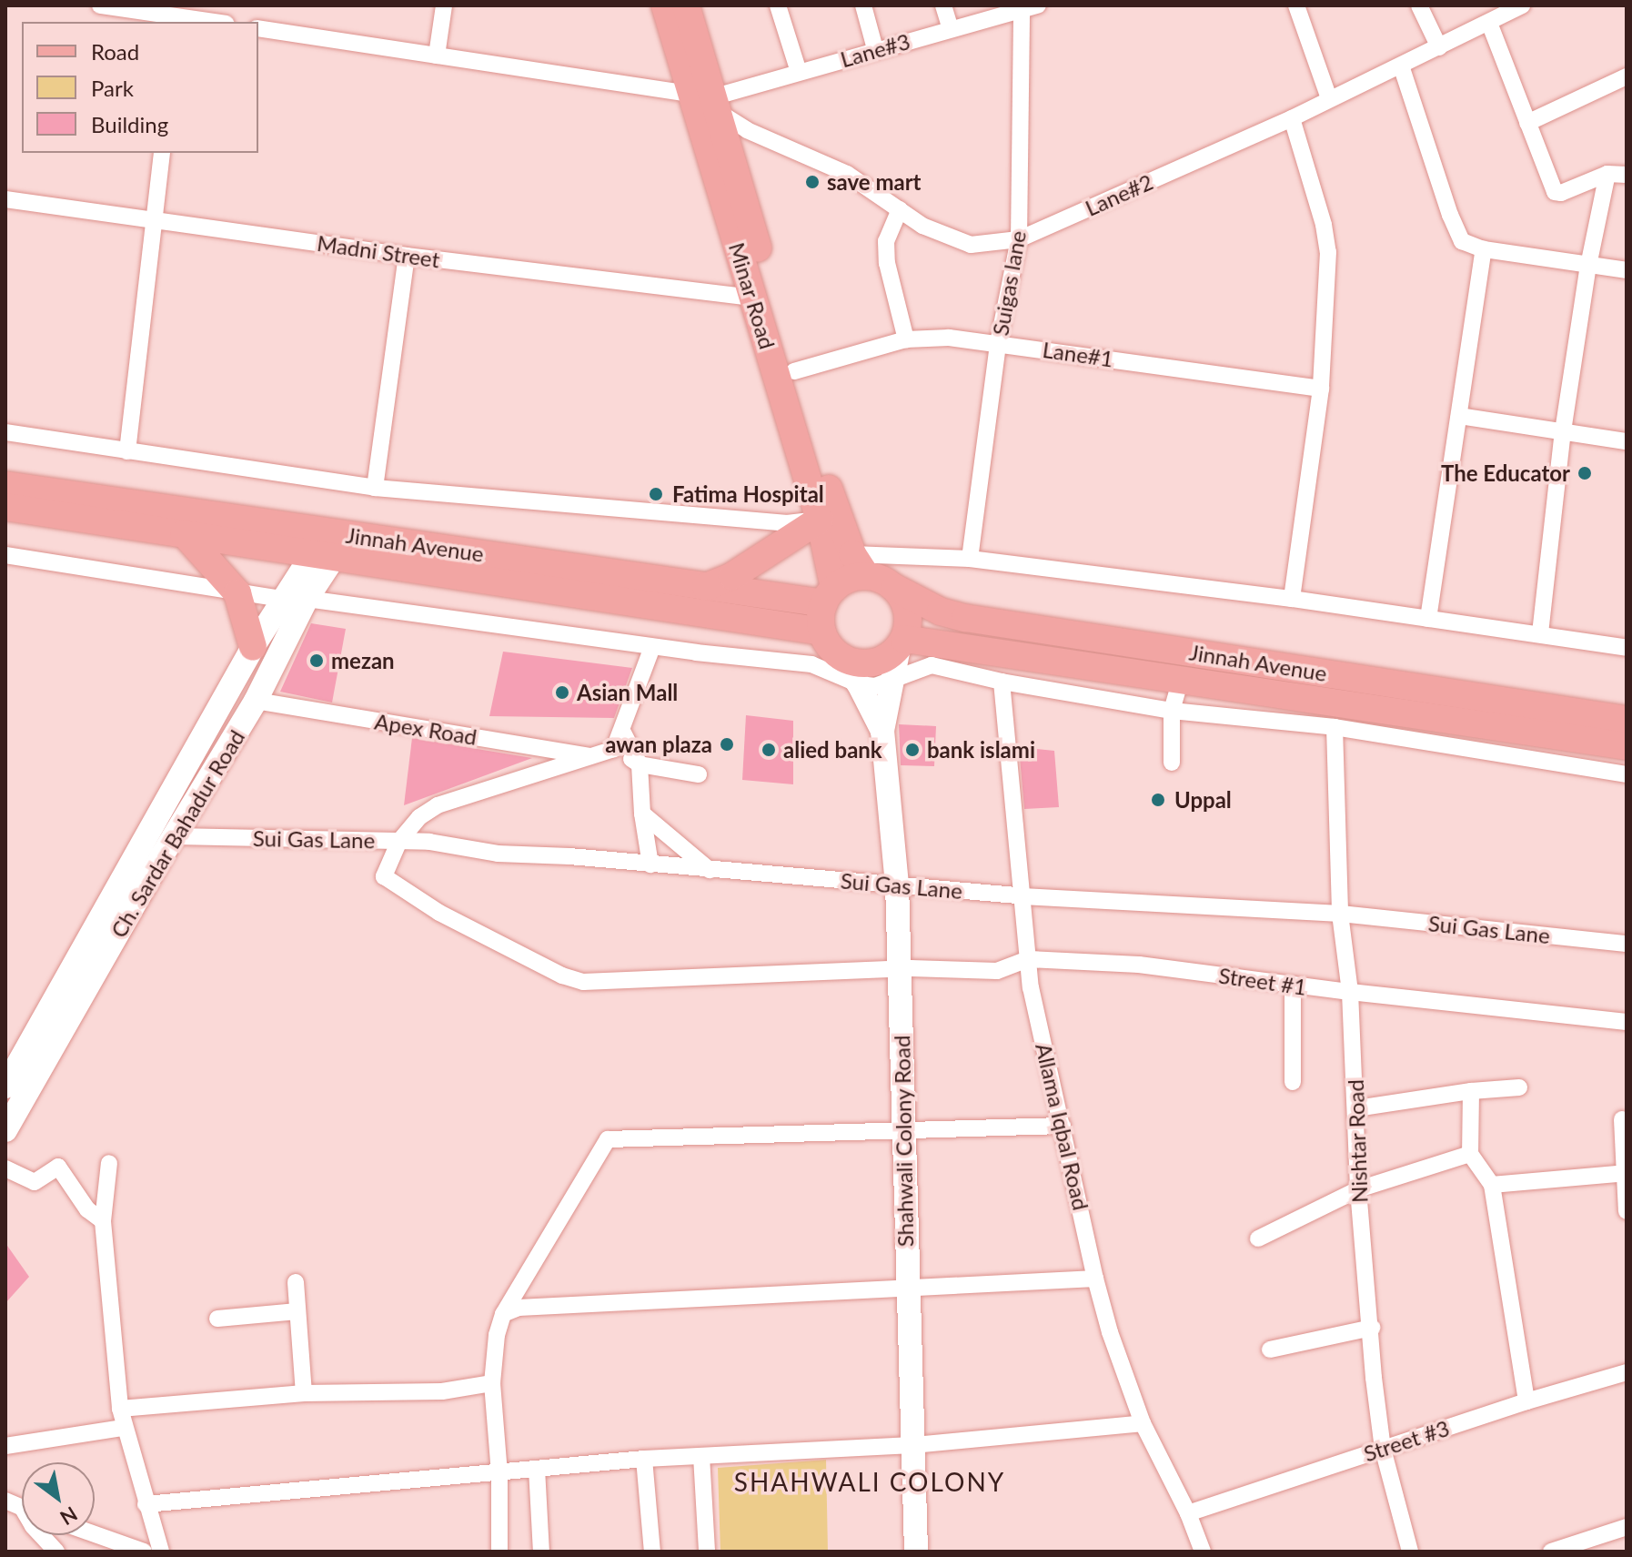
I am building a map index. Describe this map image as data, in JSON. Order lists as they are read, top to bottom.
{
  "streets": {
    "main road": [
      "Minar Road",
      "Jinnah Avenue",
      "Ch. Sardar Bahadur Road",
      "Shahwali Colony Road"
    ],
    "street": [
      "Lane#3",
      "Lane#2",
      "Madni Street",
      "Suigas lane",
      "Lane#1",
      "Apex Road",
      "Sui Gas Lane",
      "Street #1",
      "Allama Iqbal Road",
      "Nishtar Road",
      "Street #3"
    ]
  },
  "crossings": [
    ["Lane#3", "Lane#2"],
    ["Lane#3", "Suigas lane"],
    ["Lane#3", "Minar Road"],
    ["Lane#2", "Suigas lane"],
    ["Lane#2", "Minar Road"],
    ["Madni Street", "Minar Road"],
    ["Suigas lane", "Lane#1"],
    ["Minar Road", "Lane#1"],
    ["Minar Road", "Jinnah Avenue"],
    ["Minar Road", "Shahwali Colony Road"],
    ["Jinnah Avenue", "Ch. Sardar Bahadur Road"],
    ["Jinnah Avenue", "Shahwali Colony Road"],
    ["Apex Road", "Ch. Sardar Bahadur Road"],
    ["Ch. Sardar Bahadur Road", "Sui Gas Lane"],
    ["Sui Gas Lane", "Street #1"],
    ["Sui Gas Lane", "Allama Iqbal Road"],
    ["Sui Gas Lane", "Shahwali Colony Road"],
    ["Sui Gas Lane", "Nishtar Road"],
    ["Street #1", "Allama Iqbal Road"],
    ["Street #1", "Shahwali Colony Road"],
    ["Street #1", "Nishtar Road"],
    ["Allama Iqbal Road", "Street #3"],
    ["Nishtar Road", "Street #3"]
  ],
  "districts": ["SHAHWALI COLONY"],
  "places": [
    "save mart",
    "The Educator",
    "Fatima Hospital",
    "mezan",
    "Asian Mall",
    "awan plaza",
    "alied bank",
    "bank islami",
    "Uppal"
  ],
  "legend": ["Road", "Park", "Building"],
  "north": "bottom right"
}
